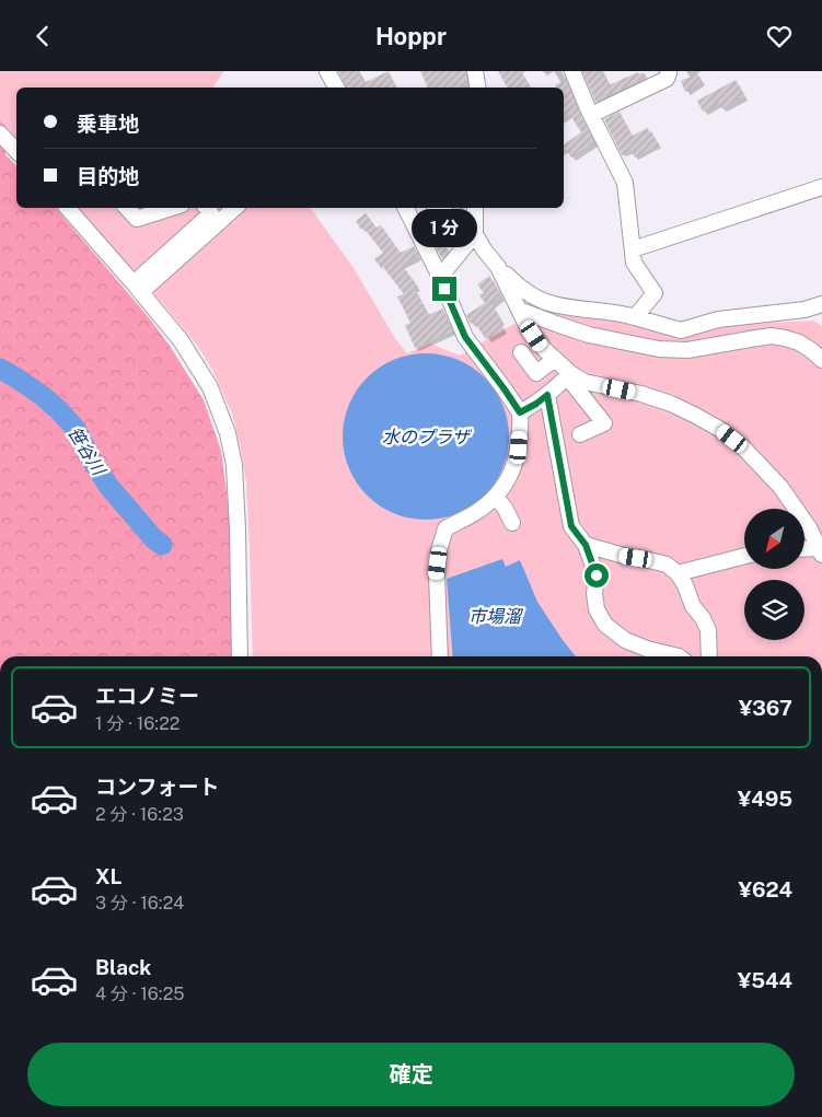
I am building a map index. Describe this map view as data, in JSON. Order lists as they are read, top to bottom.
{
  "water": ["水のプラザ", "笹谷川", "市場溜"],
  "north": "bottom left",
  "page": {
    "header": "Hoppr",
    "banner": ["乗車地", "目的地"],
    "bubble": "1 分",
    "list": [
      {
        "name": "エコノミー",
        "note": "1 分 · 16:22",
        "value": "¥367"
      },
      {
        "name": "コンフォート",
        "note": "2 分 · 16:23",
        "value": "¥495"
      },
      {
        "name": "XL",
        "note": "3 分 · 16:24",
        "value": "¥624"
      },
      {
        "name": "Black",
        "note": "4 分 · 16:25",
        "value": "¥544"
      }
    ],
    "buttons": "確定"
  }
}
